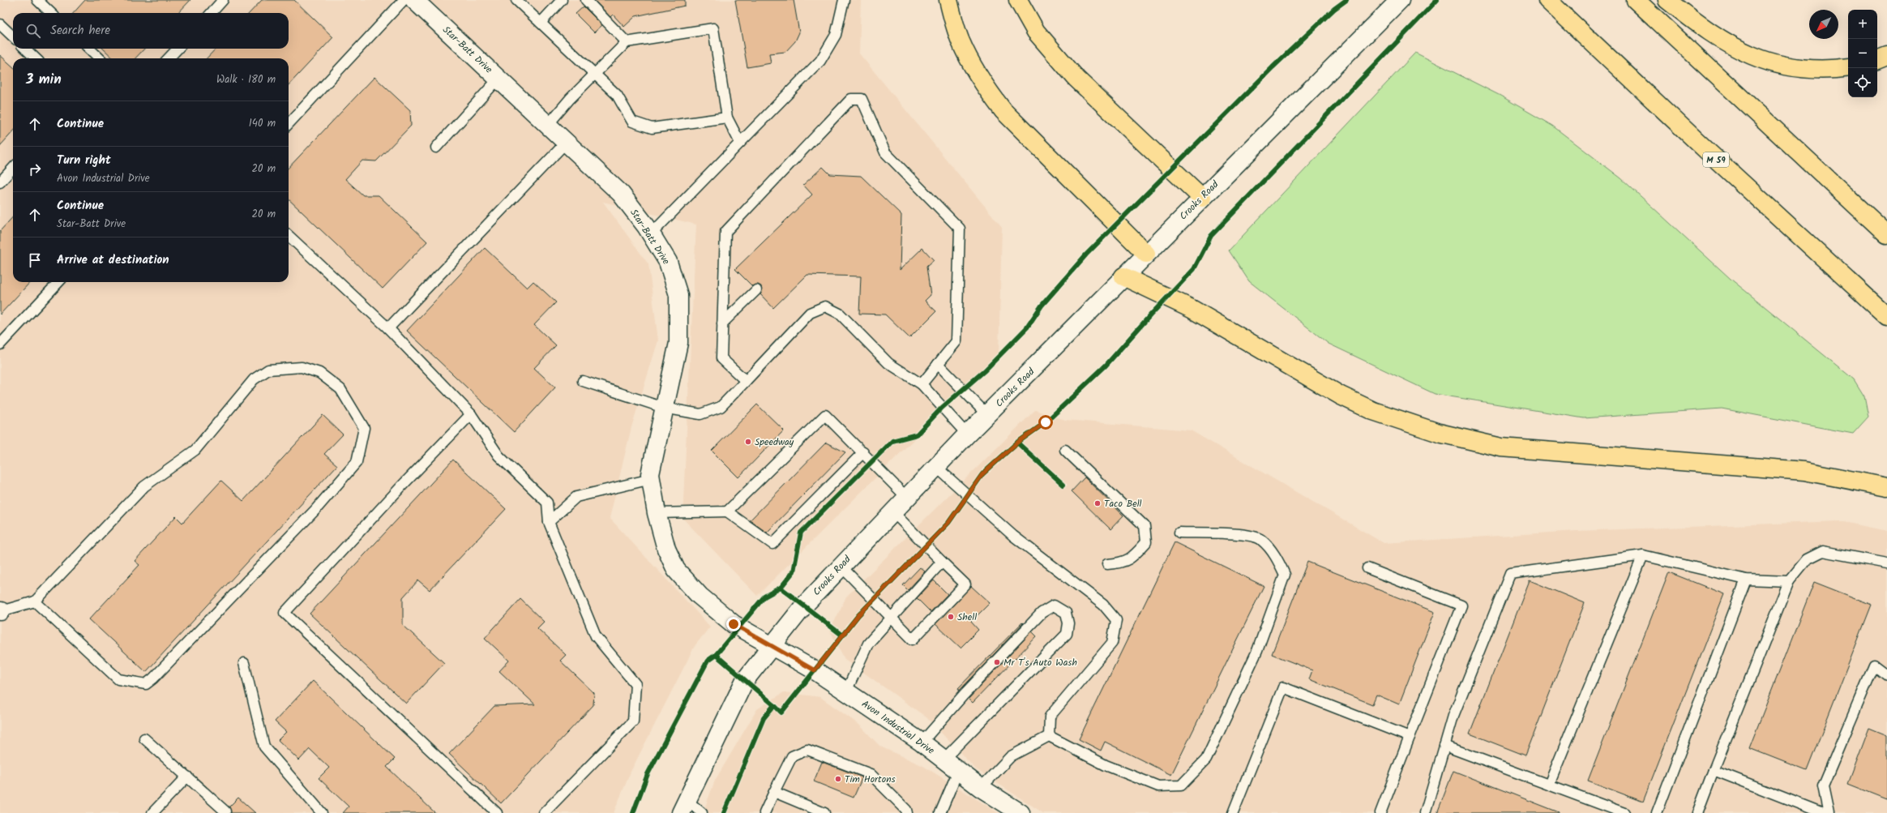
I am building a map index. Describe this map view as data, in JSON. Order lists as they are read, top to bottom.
{
  "streets": {
    "highway": ["M 59"],
    "street": ["Star-Batt Drive", "Crooks Road", "Avon Industrial Drive"]
  },
  "crossings": [
    ["Star-Batt Drive", "Crooks Road"],
    ["Star-Batt Drive", "Avon Industrial Drive"],
    ["Crooks Road", "Avon Industrial Drive"]
  ],
  "places": [
    "Speedway",
    "Taco Bell",
    "Shell",
    "Mr T's Auto Wash",
    "Tim Hortons"
  ],
  "north": "bottom left",
  "page": {
    "map_buttons": ["+", "−"],
    "search": "Search here",
    "heading": ["3 min", "Walk · 180 m"],
    "list": [
      ["Continue", "140 m"],
      ["Turn right", "Avon Industrial Drive", "20 m"],
      ["Continue", "Star-Batt Drive", "20 m"],
      "Arrive at destination"
    ]
  }
}
